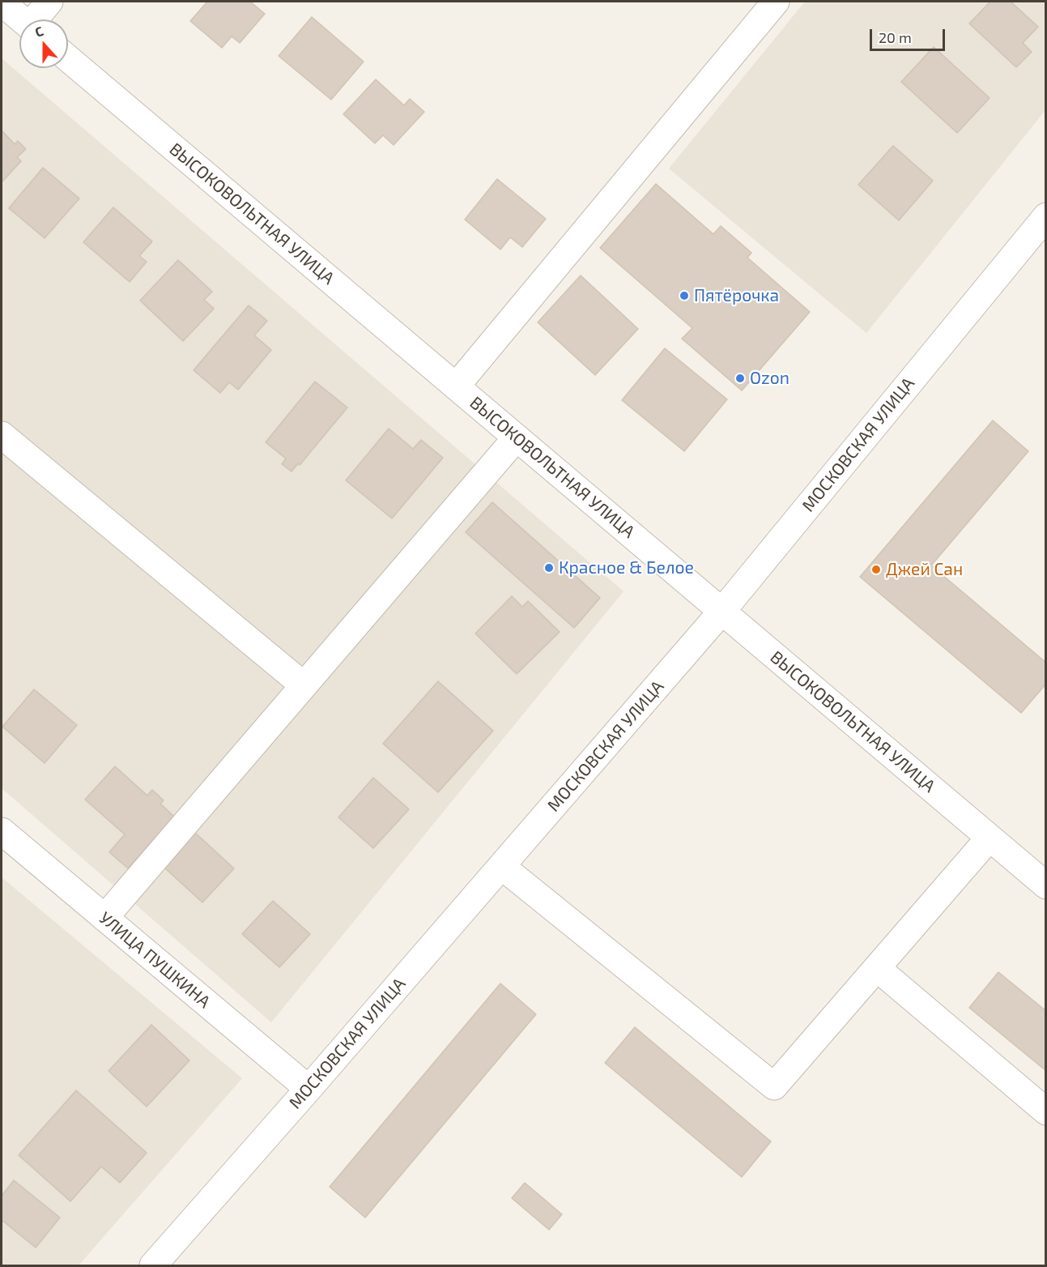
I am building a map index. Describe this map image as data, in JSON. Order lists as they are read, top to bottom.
{
  "streets": {
    "street": ["ВЫСОКОВОЛЬТНАЯ УЛИЦА", "МОСКОВСКАЯ УЛИЦА", "УЛИЦА ПУШКИНА"]
  },
  "crossings": [
    ["ВЫСОКОВОЛЬТНАЯ УЛИЦА", "МОСКОВСКАЯ УЛИЦА"],
    ["МОСКОВСКАЯ УЛИЦА", "УЛИЦА ПУШКИНА"]
  ],
  "places": [
    "Пятёрочка",
    "Ozon",
    "Красное & Белое",
    "Джей Сан"
  ],
  "scale_bar": "20 m",
  "north": "top"
}
